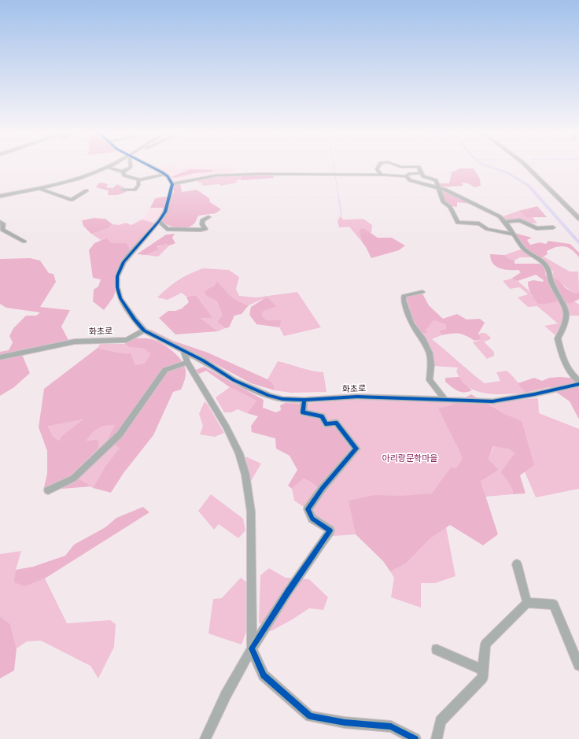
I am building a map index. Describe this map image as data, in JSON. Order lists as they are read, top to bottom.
{
  "streets": {
    "street": ["화초로"]
  },
  "parks": ["아리랑문학마을"]
}
